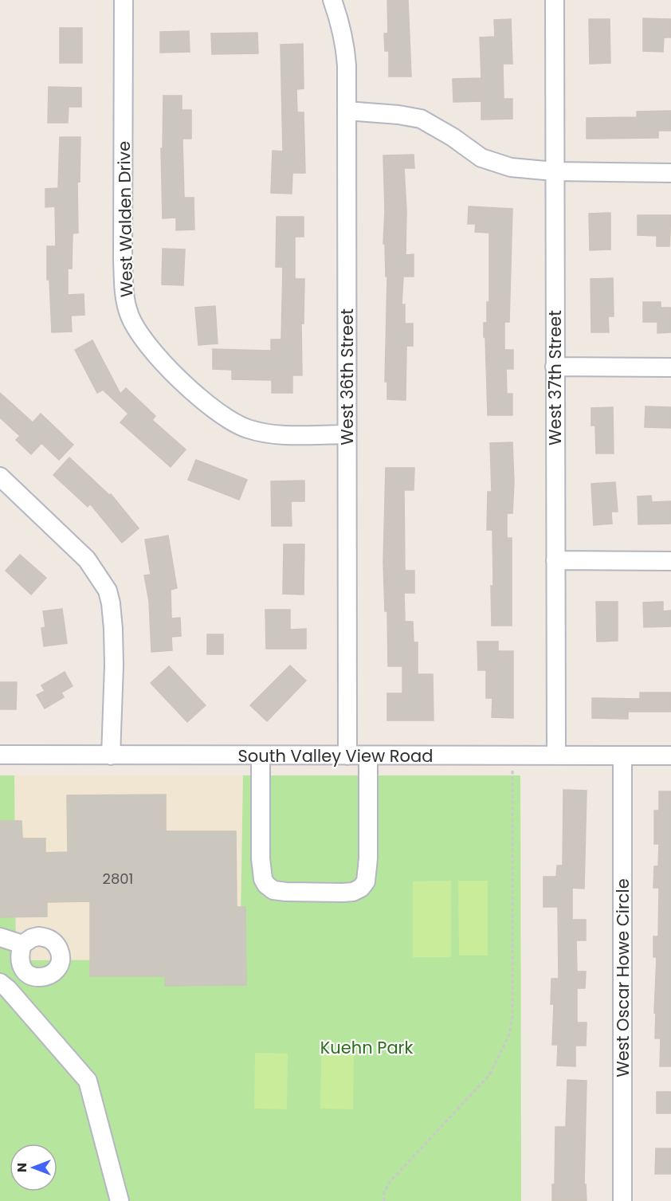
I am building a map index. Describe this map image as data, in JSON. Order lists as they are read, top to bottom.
{
  "streets": {
    "street": [
      "West Walden Drive",
      "West 36th Street",
      "West 37th Street",
      "South Valley View Road",
      "West Oscar Howe Circle"
    ]
  },
  "crossings": [
    ["West Walden Drive", "West 36th Street"],
    ["West 36th Street", "South Valley View Road"],
    ["West 37th Street", "South Valley View Road"],
    ["South Valley View Road", "West Oscar Howe Circle"]
  ],
  "parks": ["Kuehn Park"],
  "house_numbers": ["2801"],
  "north": "left"
}
